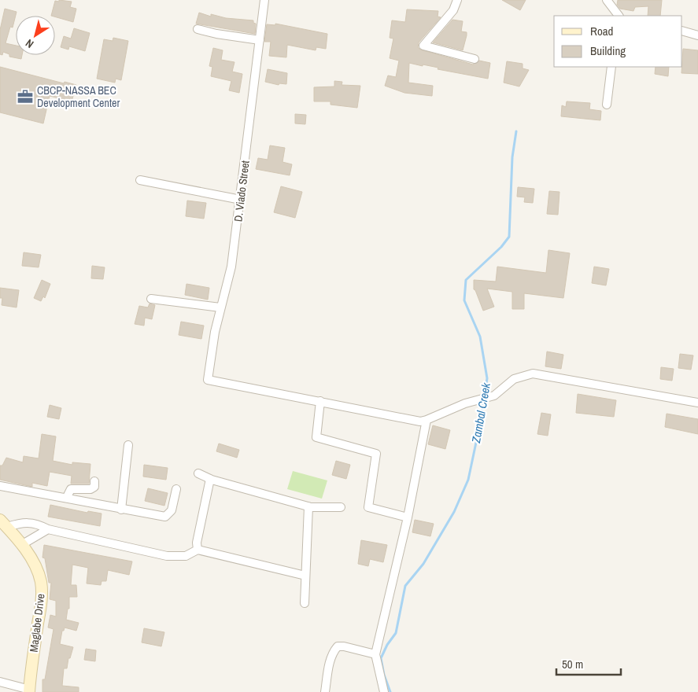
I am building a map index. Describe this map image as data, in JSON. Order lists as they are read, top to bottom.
{
  "streets": {
    "main road": ["Maglabe Drive"],
    "street": ["D. Viado Street"]
  },
  "water": ["Zambal Creek"],
  "places": {
    "office": ["CBCP-NASSA BEC Development Center"]
  },
  "legend": ["Road", "Building"],
  "scale_bar": "50 m",
  "north": "bottom left"
}
